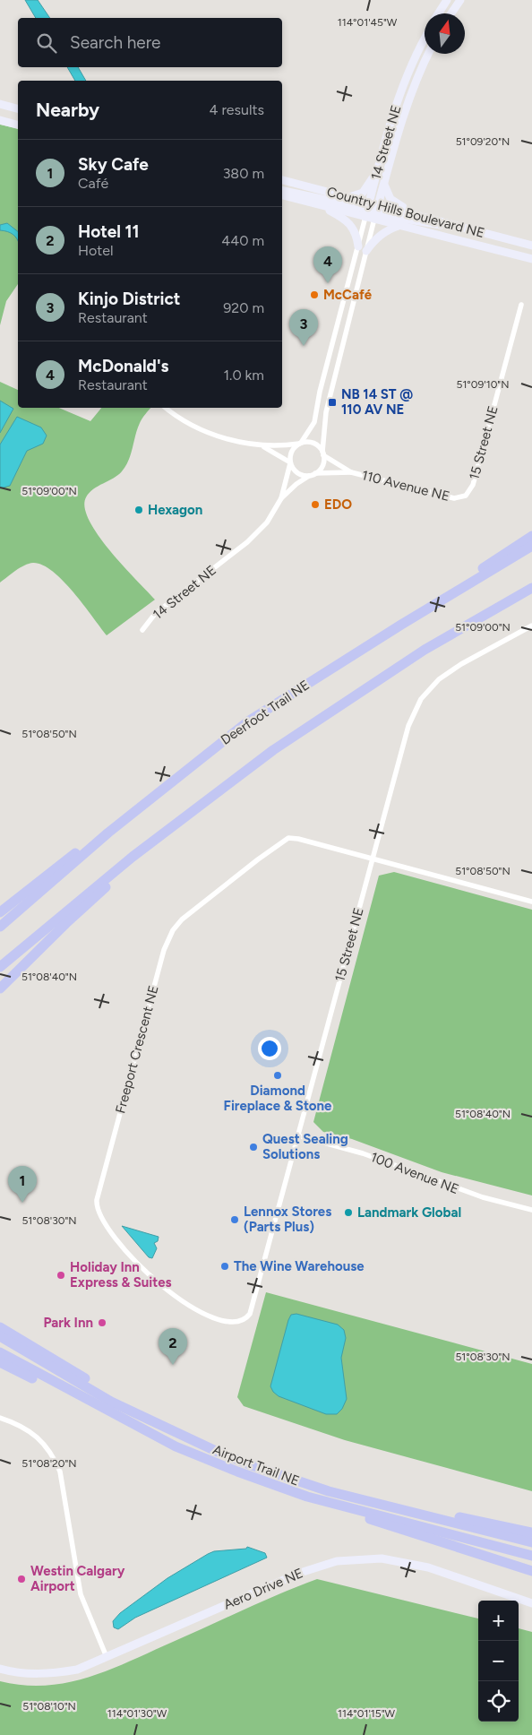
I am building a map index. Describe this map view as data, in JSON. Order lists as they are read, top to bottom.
{
  "streets": {
    "highway": ["Deerfoot Trail NE", "Airport Trail NE"],
    "street": [
      "14 Street NE",
      "Country Hills Boulevard NE",
      "15 Street NE",
      "110 Avenue NE",
      "Freeport Crescent NE",
      "100 Avenue NE",
      "Aero Drive NE"
    ]
  },
  "crossings": [
    ["14 Street NE", "Country Hills Boulevard NE"],
    ["14 Street NE", "110 Avenue NE"],
    ["15 Street NE", "110 Avenue NE"],
    ["15 Street NE", "Freeport Crescent NE"],
    ["15 Street NE", "100 Avenue NE"]
  ],
  "places": {
    "other": [
      "McCafé",
      "EDO",
      "Hexagon",
      "Diamond Fireplace & Stone",
      "Quest Sealing Solutions",
      "Landmark Global",
      "Lennox Stores (Parts Plus)",
      "The Wine Warehouse",
      "Holiday Inn Express & Suites",
      "Park Inn",
      "Westin Calgary Airport"
    ],
    "transit": ["NB 14 ST @ 110 AV NE"]
  },
  "north": "top",
  "page": {
    "search": "Search here",
    "heading": ["Nearby", "4 results"],
    "list": [
      {
        "mark": "1",
        "name": "Sky Cafe",
        "note": "Café",
        "value": "380 m"
      },
      {
        "mark": "2",
        "name": "Hotel 11",
        "note": "Hotel",
        "value": "440 m"
      },
      {
        "mark": "3",
        "name": "Kinjo District",
        "note": "Restaurant",
        "value": "920 m"
      },
      {
        "mark": "4",
        "name": "McDonald's",
        "note": "Restaurant",
        "value": "1.0 km"
      }
    ],
    "pins": [
      "4",
      "3",
      "1",
      "2"
    ],
    "map_buttons": ["+", "−"]
  },
  "coordinates": [
    "114°01'45\"W",
    "51°09'20\"N",
    "51°09'10\"N",
    "51°09'00\"N",
    "51°08'50\"N",
    "51°08'40\"N",
    "51°08'30\"N",
    "51°08'20\"N",
    "51°08'10\"N",
    "114°01'30\"W",
    "114°01'15\"W"
  ]
}
